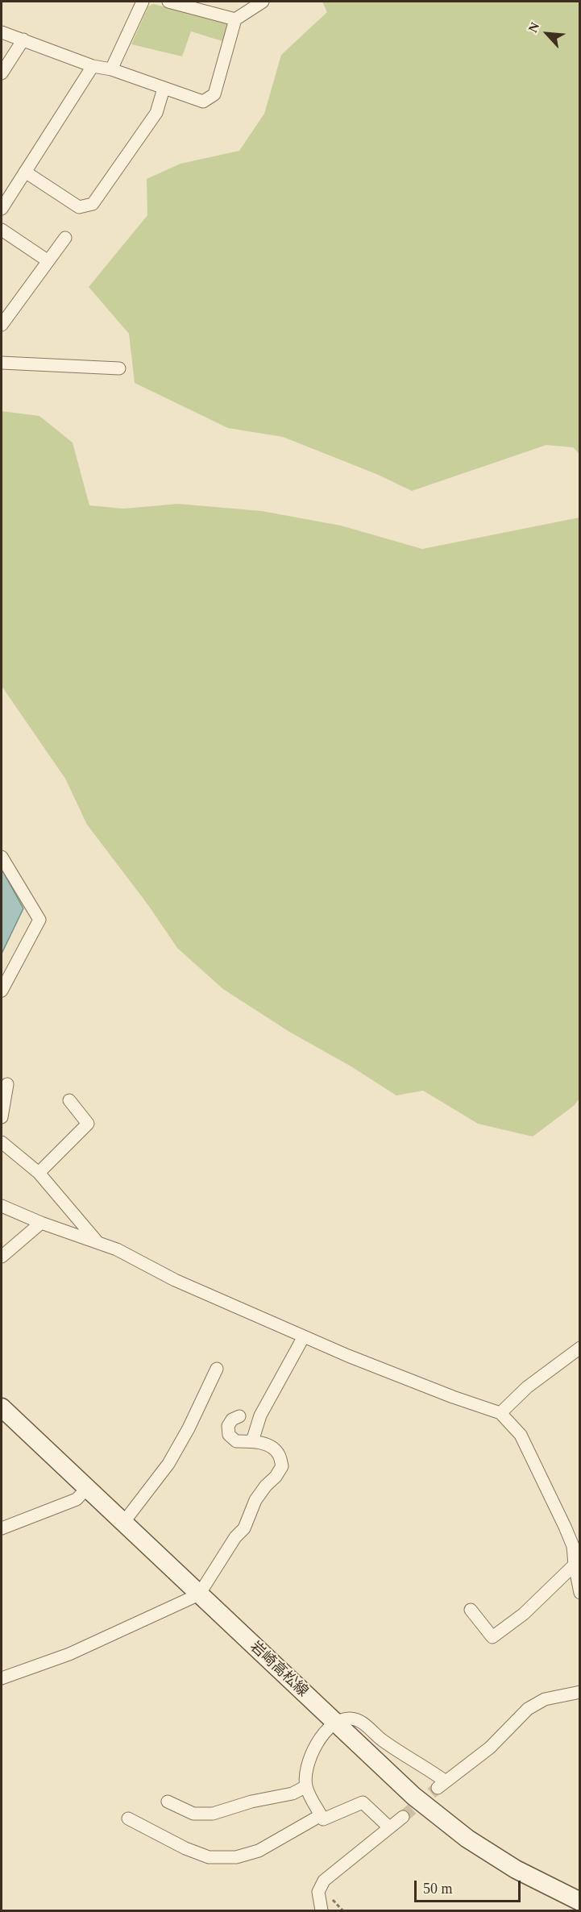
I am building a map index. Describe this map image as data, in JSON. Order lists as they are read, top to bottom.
{
  "streets": {
    "main road": ["岩崎高松線"]
  },
  "scale_bar": "50 m",
  "north": "top left"
}
